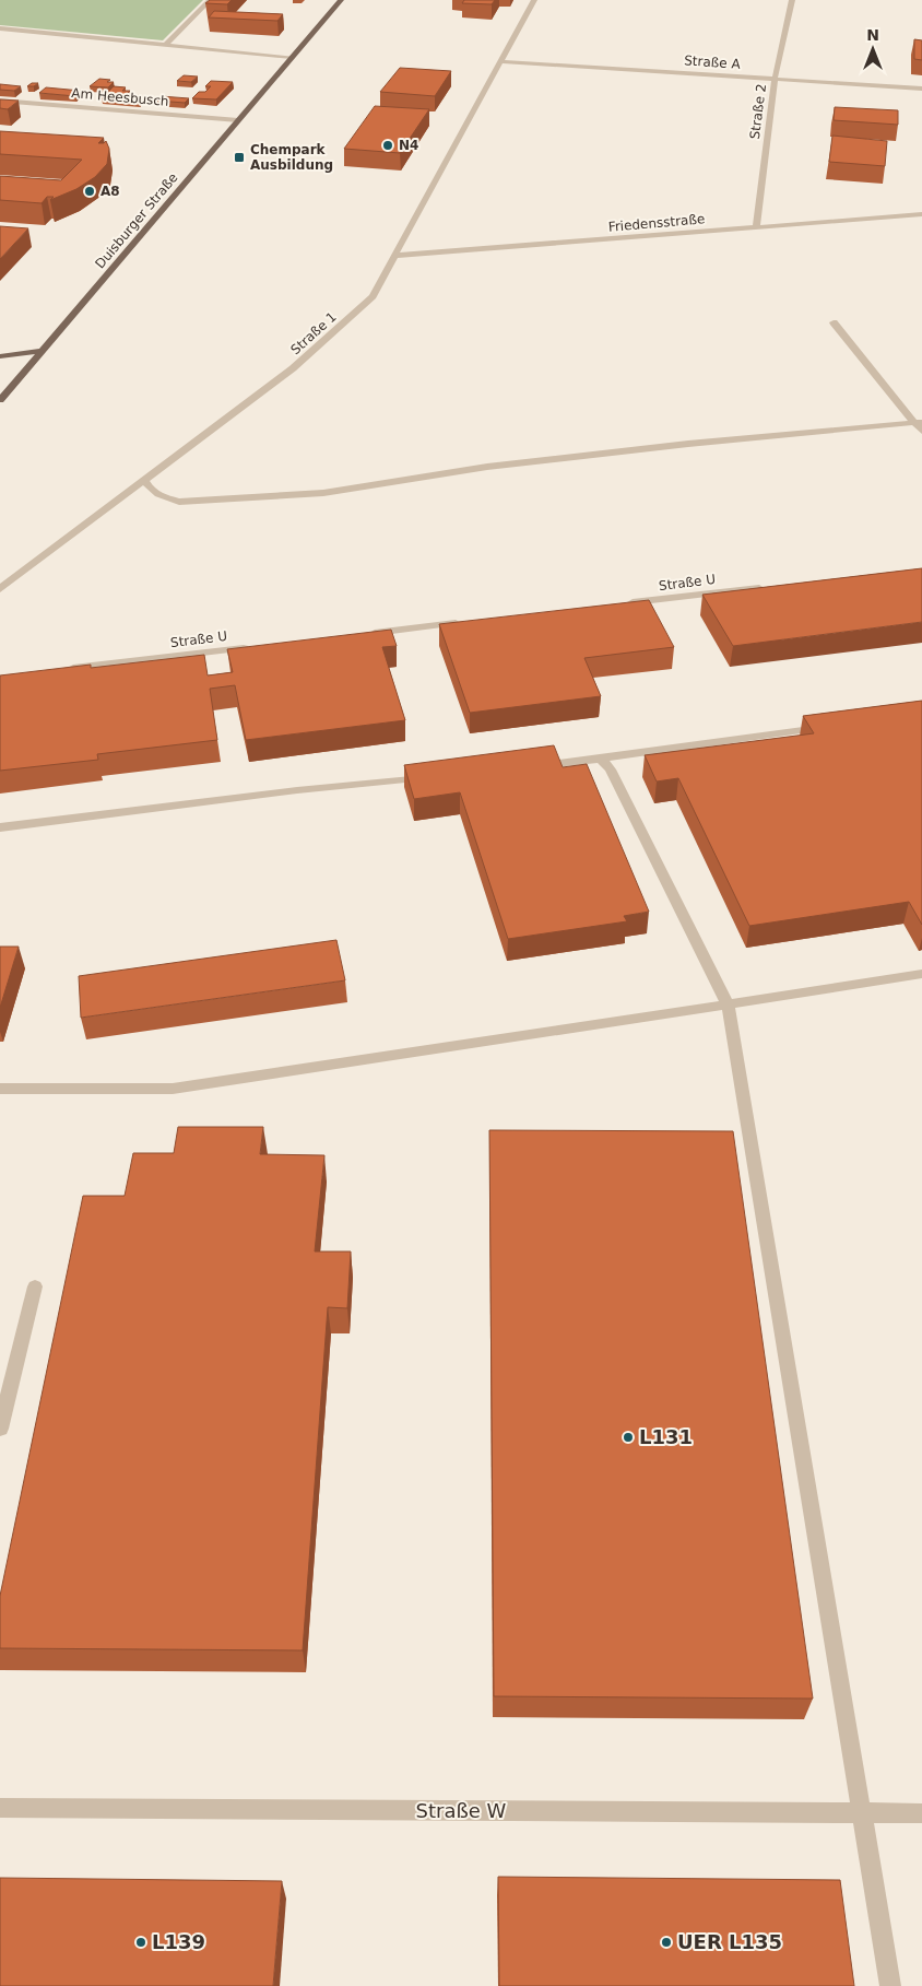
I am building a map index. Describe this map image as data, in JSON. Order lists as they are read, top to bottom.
{
  "streets": {
    "main road": ["Duisburger Straße"],
    "street": [
      "Straße A",
      "Am Heesbusch",
      "Straße 2",
      "Friedensstraße",
      "Straße 1",
      "Straße U",
      "Straße W"
    ]
  },
  "crossings": [
    ["Straße A", "Straße 2"],
    ["Straße A", "Straße 1"],
    ["Am Heesbusch", "Duisburger Straße"],
    ["Straße 2", "Friedensstraße"],
    ["Friedensstraße", "Straße 1"]
  ],
  "places": {
    "other": [
      "N4",
      "A8",
      "L131",
      "L139",
      "UER L135"
    ],
    "transit": ["Chempark Ausbildung"]
  },
  "north": "top"
}
